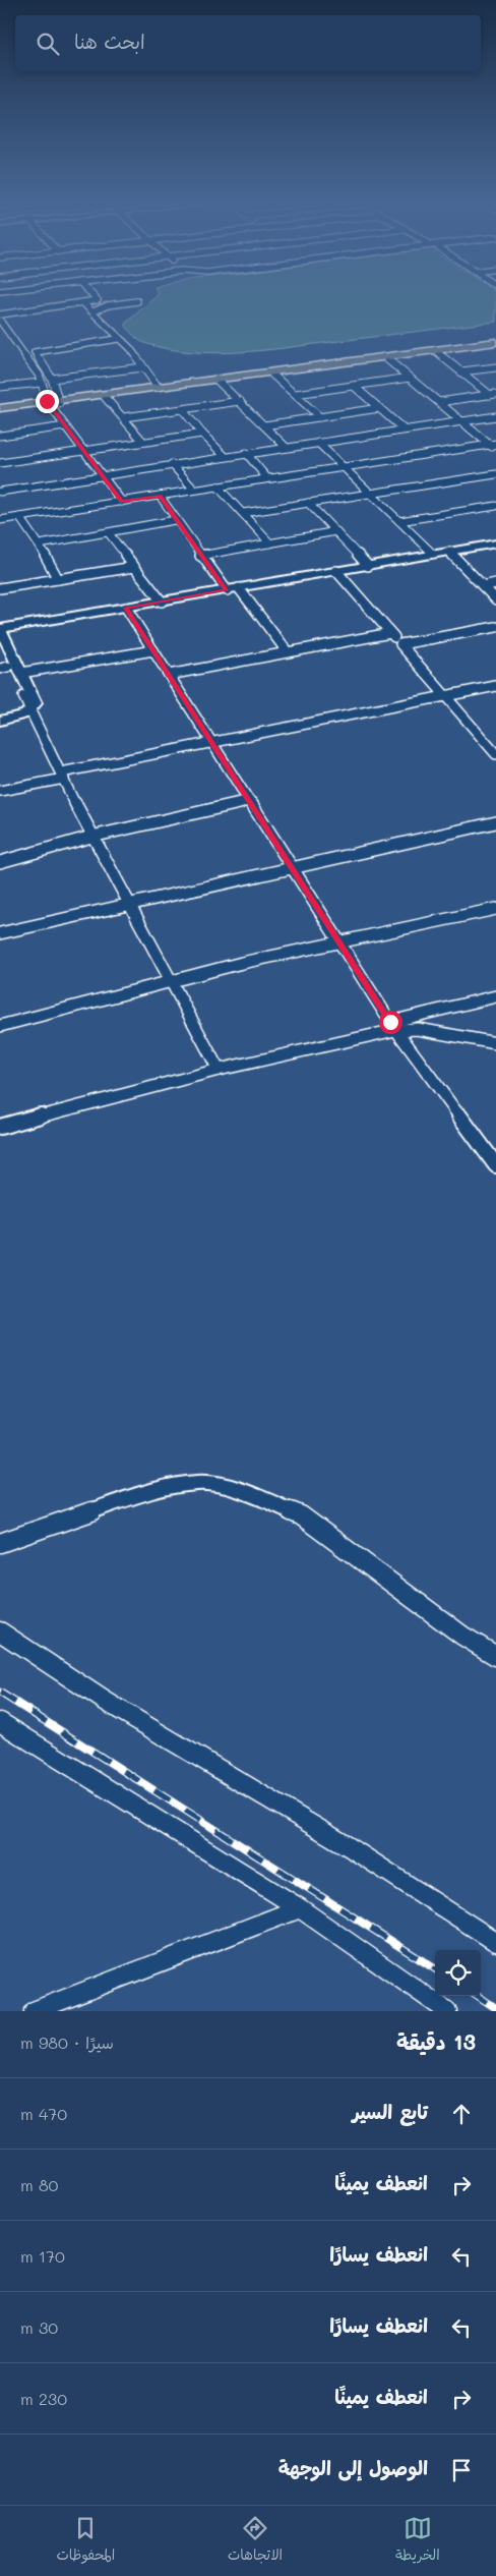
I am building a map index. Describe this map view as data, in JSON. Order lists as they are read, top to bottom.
{
  "page": {
    "search": "ابحث هنا",
    "heading": ["13 دقيقة", "سيرًا · 980 m"],
    "list": [
      ["تابع السير", "470 m"],
      ["انعطف يمينًا", "80 m"],
      ["انعطف يسارًا", "170 m"],
      ["انعطف يسارًا", "30 m"],
      ["انعطف يمينًا", "230 m"],
      "الوصول إلى الوجهة"
    ],
    "nav": ["الخريطة", "الاتجاهات", "المحفوظات"]
  }
}
